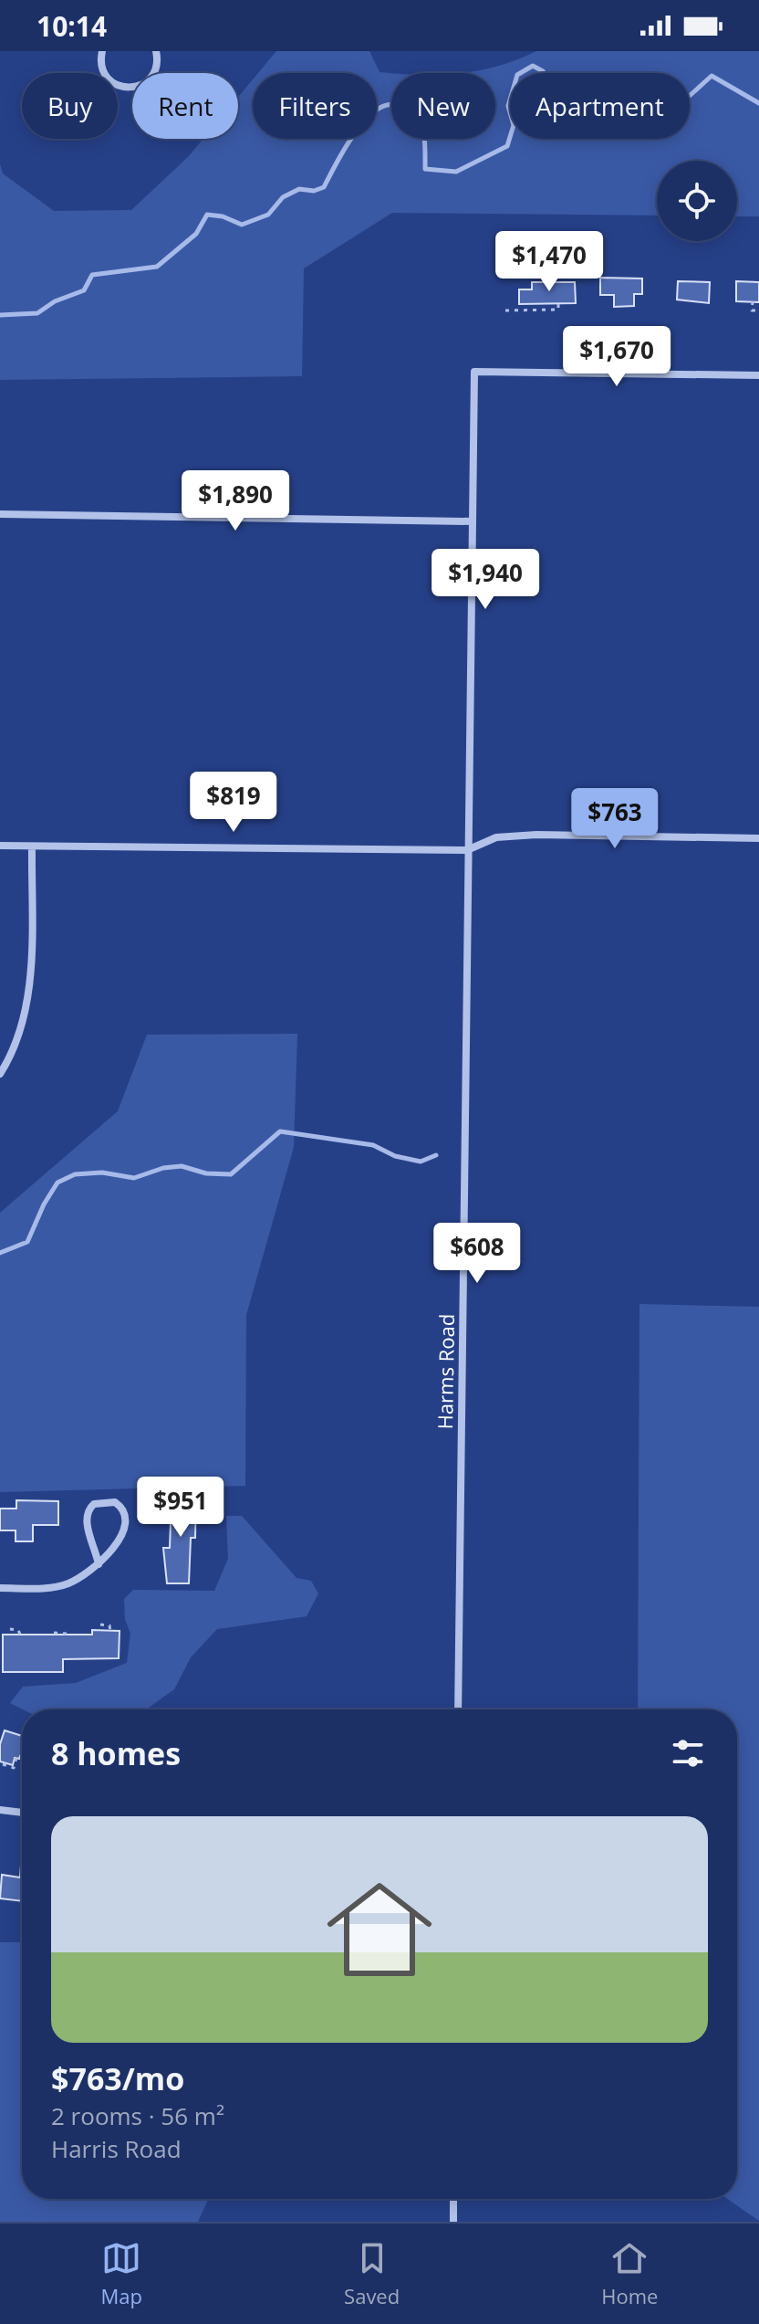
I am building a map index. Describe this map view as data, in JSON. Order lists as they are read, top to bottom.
{
  "streets": {
    "street": ["Harms Road"]
  },
  "page": {
    "status": "10:14",
    "chip": [
      "Buy",
      "Rent",
      "Filters",
      "New",
      "Apartment"
    ],
    "price": [
      "$1,470",
      "$1,670",
      "$1,890",
      "$1,940",
      "$819",
      "$763",
      "$608",
      "$951"
    ],
    "heading": "8 homes",
    "list": [
      {
        "name": "$763/mo",
        "note": "2 rooms · 56 m² · Harris Road"
      }
    ],
    "tabs": ["Map", "Saved", "Home"]
  }
}
